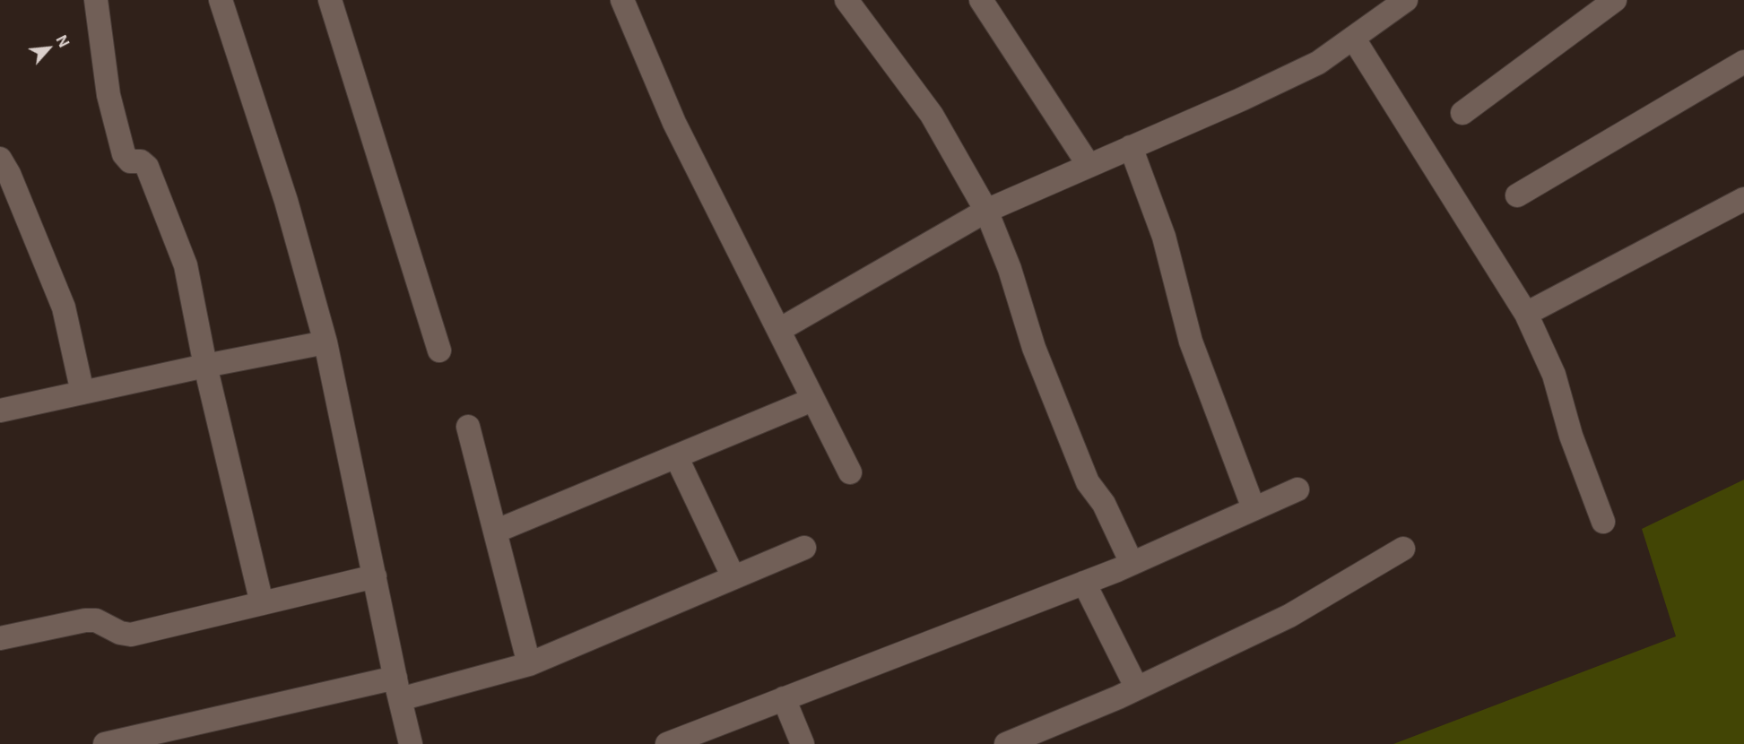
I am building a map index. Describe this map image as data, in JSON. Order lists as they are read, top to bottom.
{
  "north": "top right"
}
